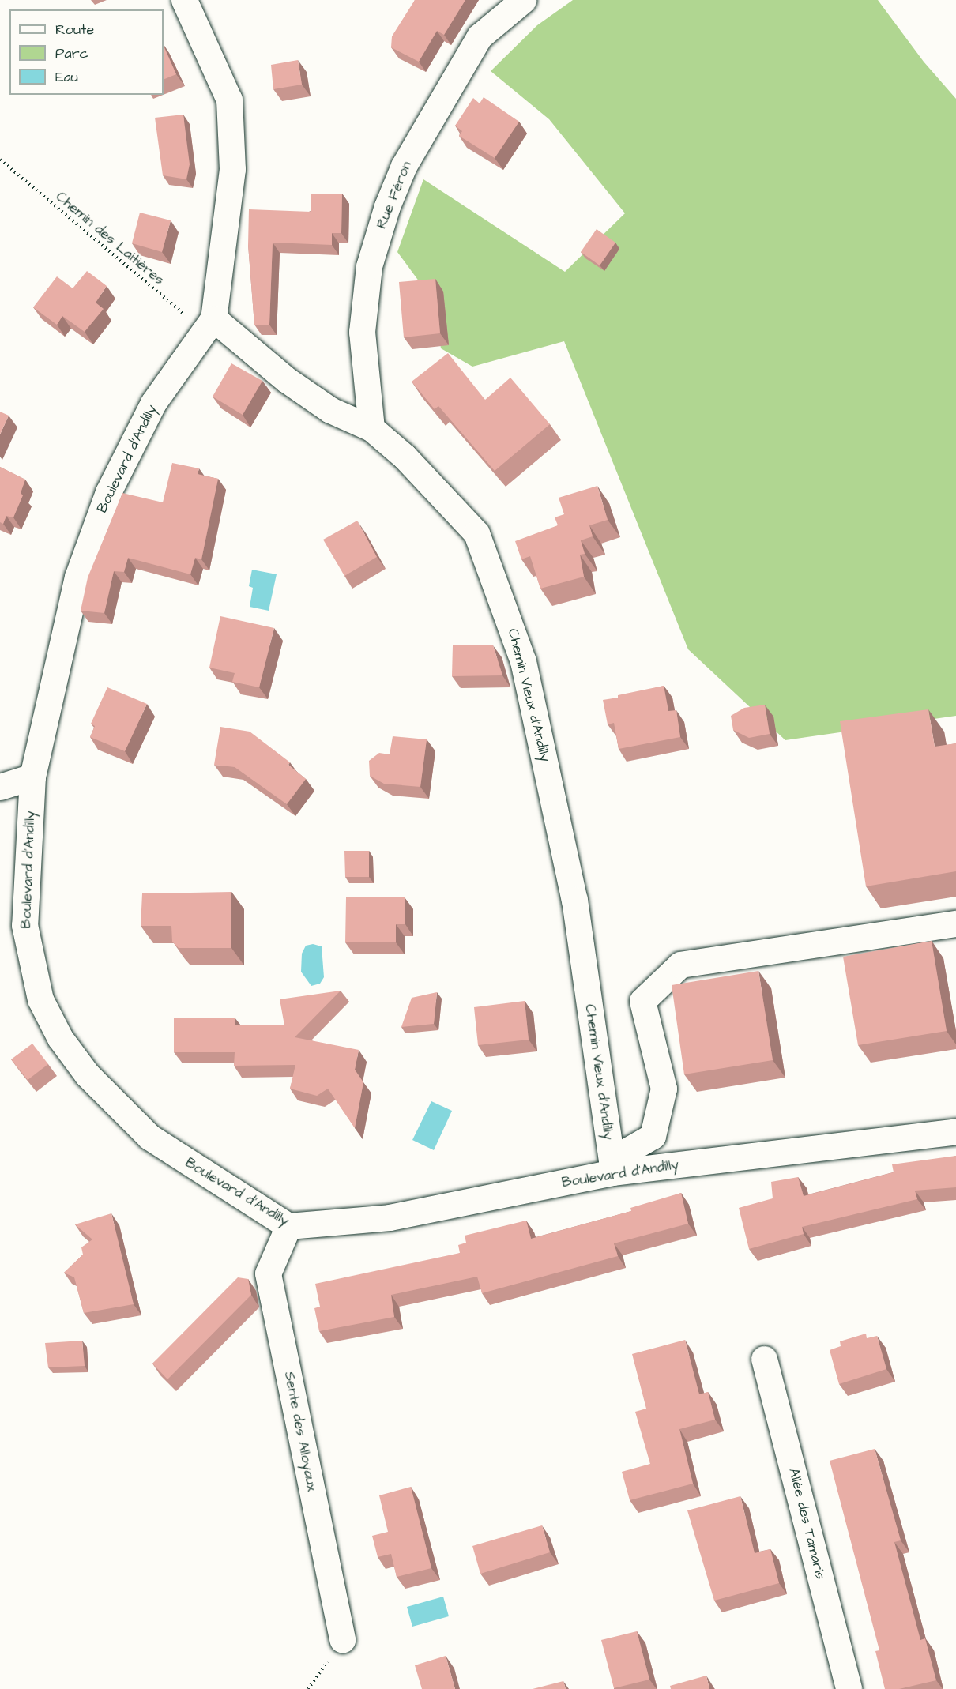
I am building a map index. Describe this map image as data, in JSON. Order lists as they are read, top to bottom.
{
  "streets": {
    "street": [
      "Rue Féron",
      "Boulevard d'Andilly",
      "Chemin Vieux d'Andilly",
      "Sente des Alloyaux",
      "Allée des Tamaris"
    ],
    "path": ["Chemin des Laitières"]
  },
  "crossings": [
    ["Rue Féron", "Chemin Vieux d'Andilly"],
    ["Chemin des Laitières", "Boulevard d'Andilly"],
    ["Chemin des Laitières", "Chemin Vieux d'Andilly"],
    ["Boulevard d'Andilly", "Chemin Vieux d'Andilly"],
    ["Boulevard d'Andilly", "Sente des Alloyaux"]
  ],
  "legend": ["Route", "Parc", "Eau"]
}
